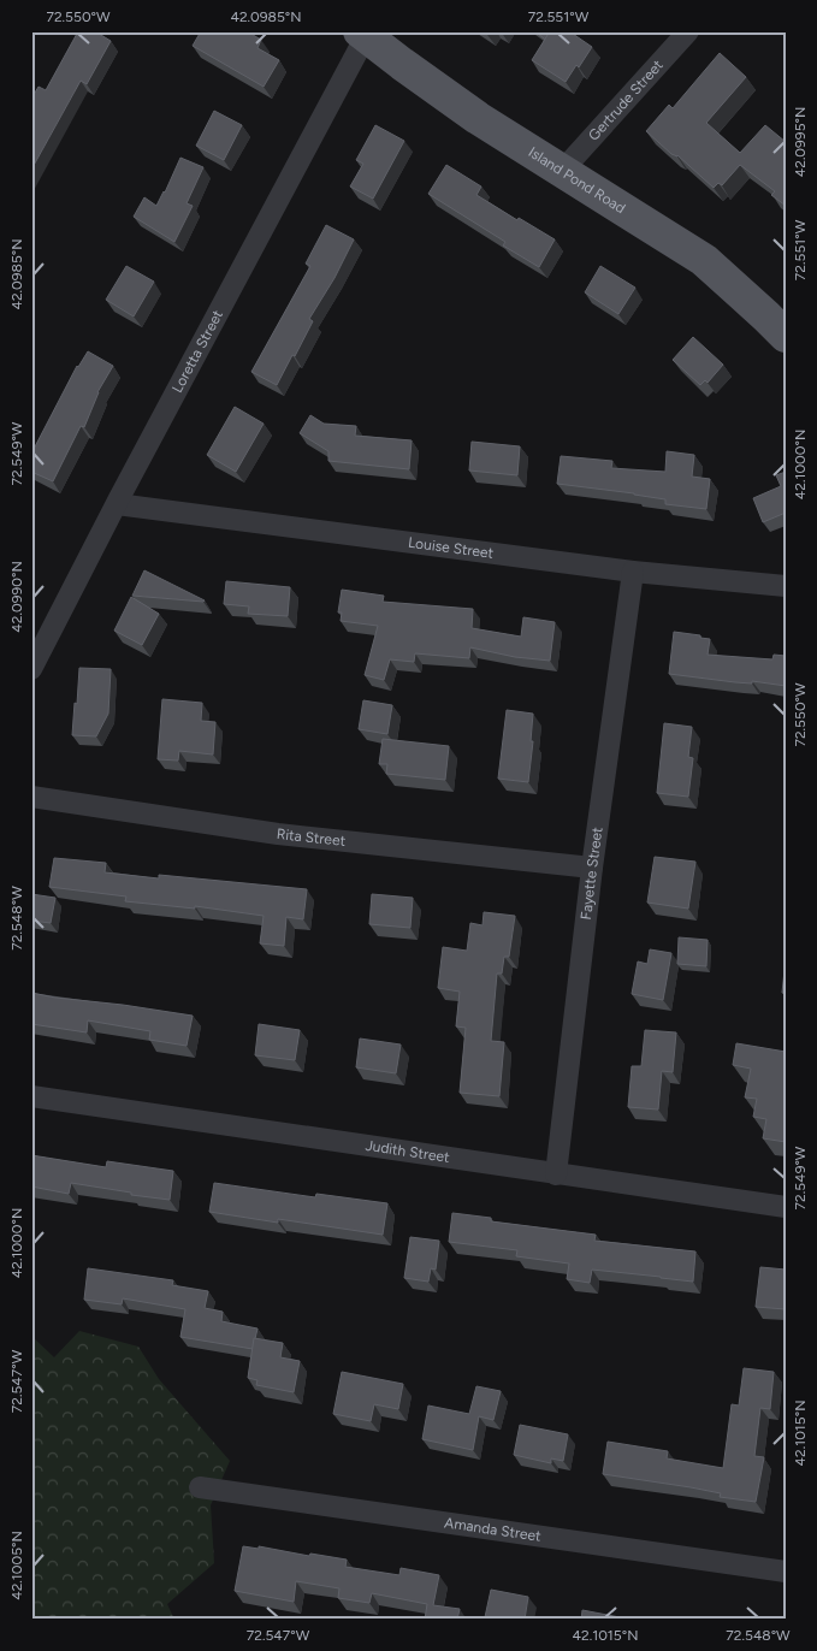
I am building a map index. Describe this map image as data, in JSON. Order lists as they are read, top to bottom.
{
  "streets": {
    "main road": ["Island Pond Road"],
    "street": [
      "Gertrude Street",
      "Loretta Street",
      "Louise Street",
      "Rita Street",
      "Fayette Street",
      "Judith Street",
      "Amanda Street"
    ]
  },
  "crossings": [
    ["Gertrude Street", "Island Pond Road"],
    ["Island Pond Road", "Loretta Street"],
    ["Loretta Street", "Louise Street"],
    ["Louise Street", "Fayette Street"],
    ["Rita Street", "Fayette Street"],
    ["Fayette Street", "Judith Street"]
  ],
  "coordinates": [
    "72.550°W",
    "42.0985°N",
    "72.551°W",
    "42.0995°N",
    "72.549°W",
    "42.1000°N",
    "42.0990°N",
    "72.548°W",
    "72.547°W",
    "42.1015°N",
    "42.1005°N"
  ]
}
